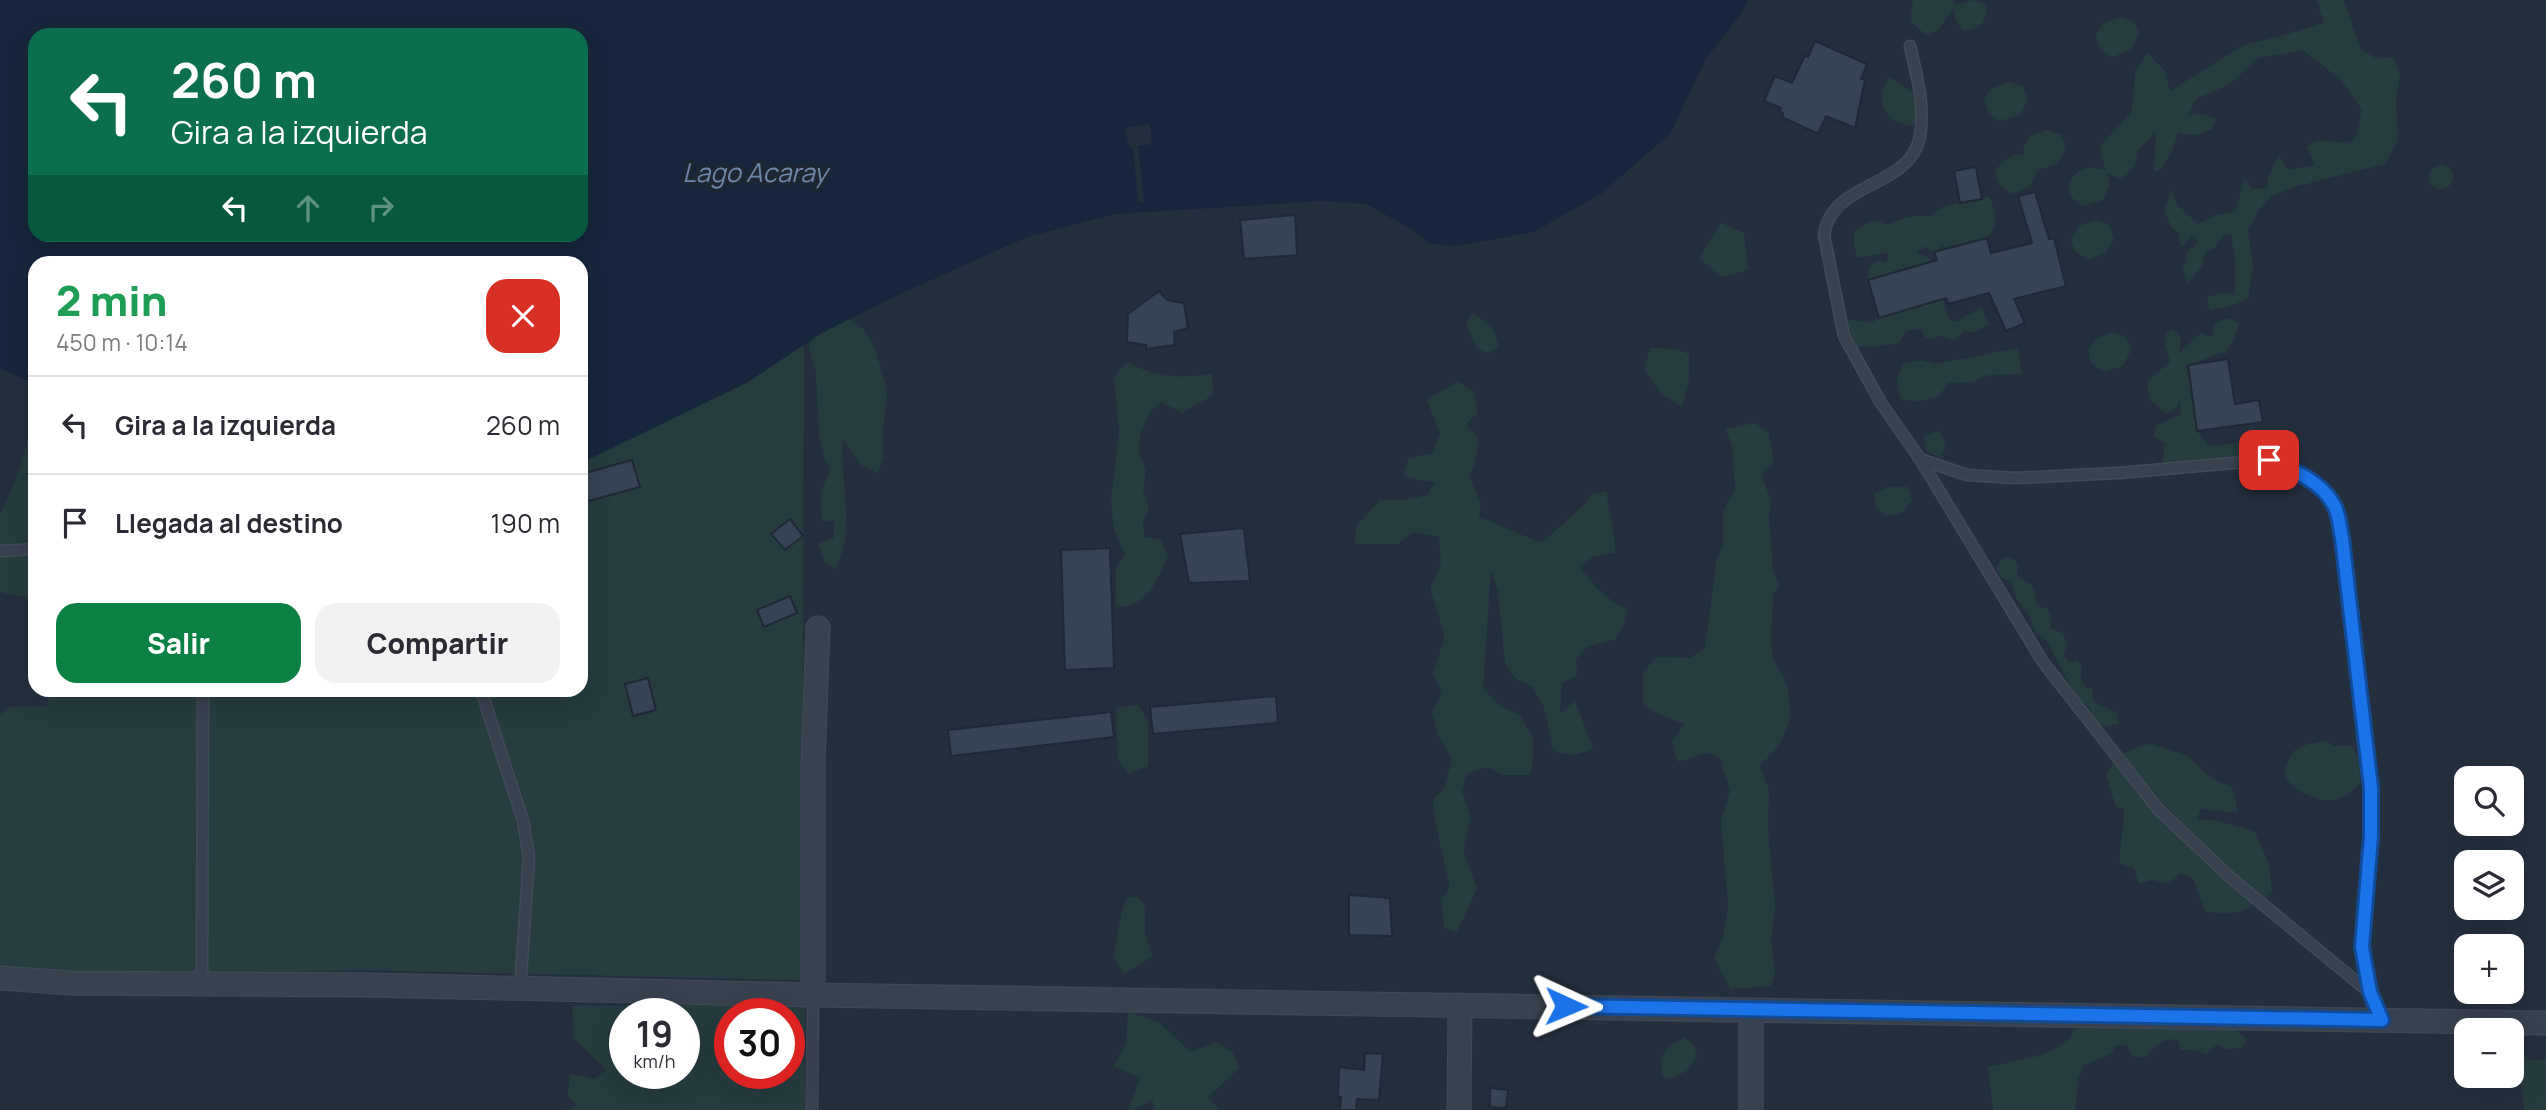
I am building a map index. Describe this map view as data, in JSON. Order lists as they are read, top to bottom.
{
  "water": ["Lago Acaray"],
  "page": {
    "turn": ["260 m", "Gira a la izquierda"],
    "heading": ["2 min", "450 m · 10:14"],
    "list": [
      {
        "name": "Gira a la izquierda",
        "value": "260 m"
      },
      {
        "name": "Llegada al destino",
        "value": "190 m"
      }
    ],
    "buttons": ["Salir", "Compartir"],
    "map_buttons": ["+", "−"],
    "speed": "19 km/h",
    "limit": "30"
  }
}
